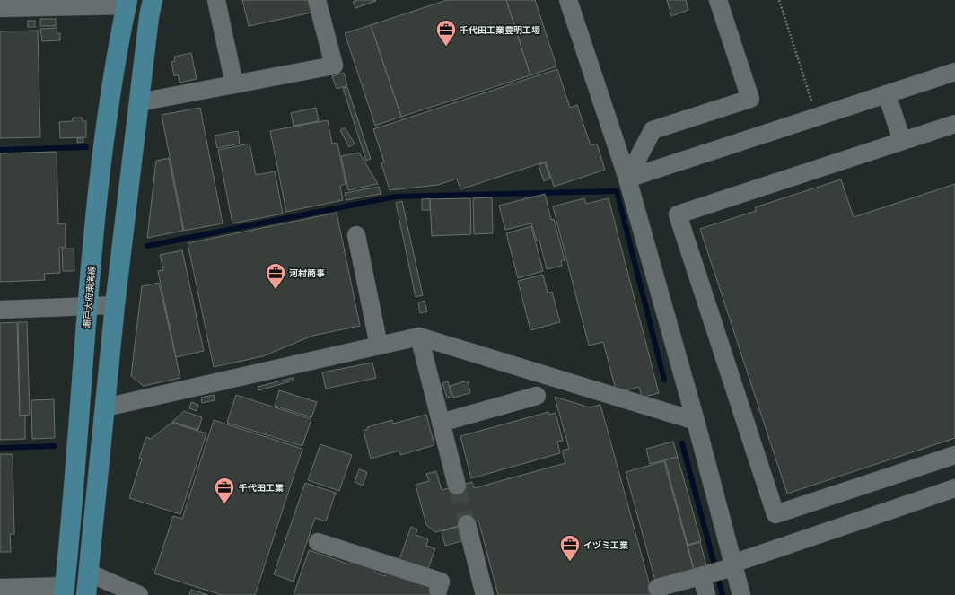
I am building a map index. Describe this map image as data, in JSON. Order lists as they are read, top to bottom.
{
  "streets": {
    "main road": ["瀬戸大府東海線"]
  },
  "places": {
    "office": [
      "千代田工業豊明工場",
      "河村商事",
      "千代田工業",
      "イヅミ工業"
    ]
  }
}
